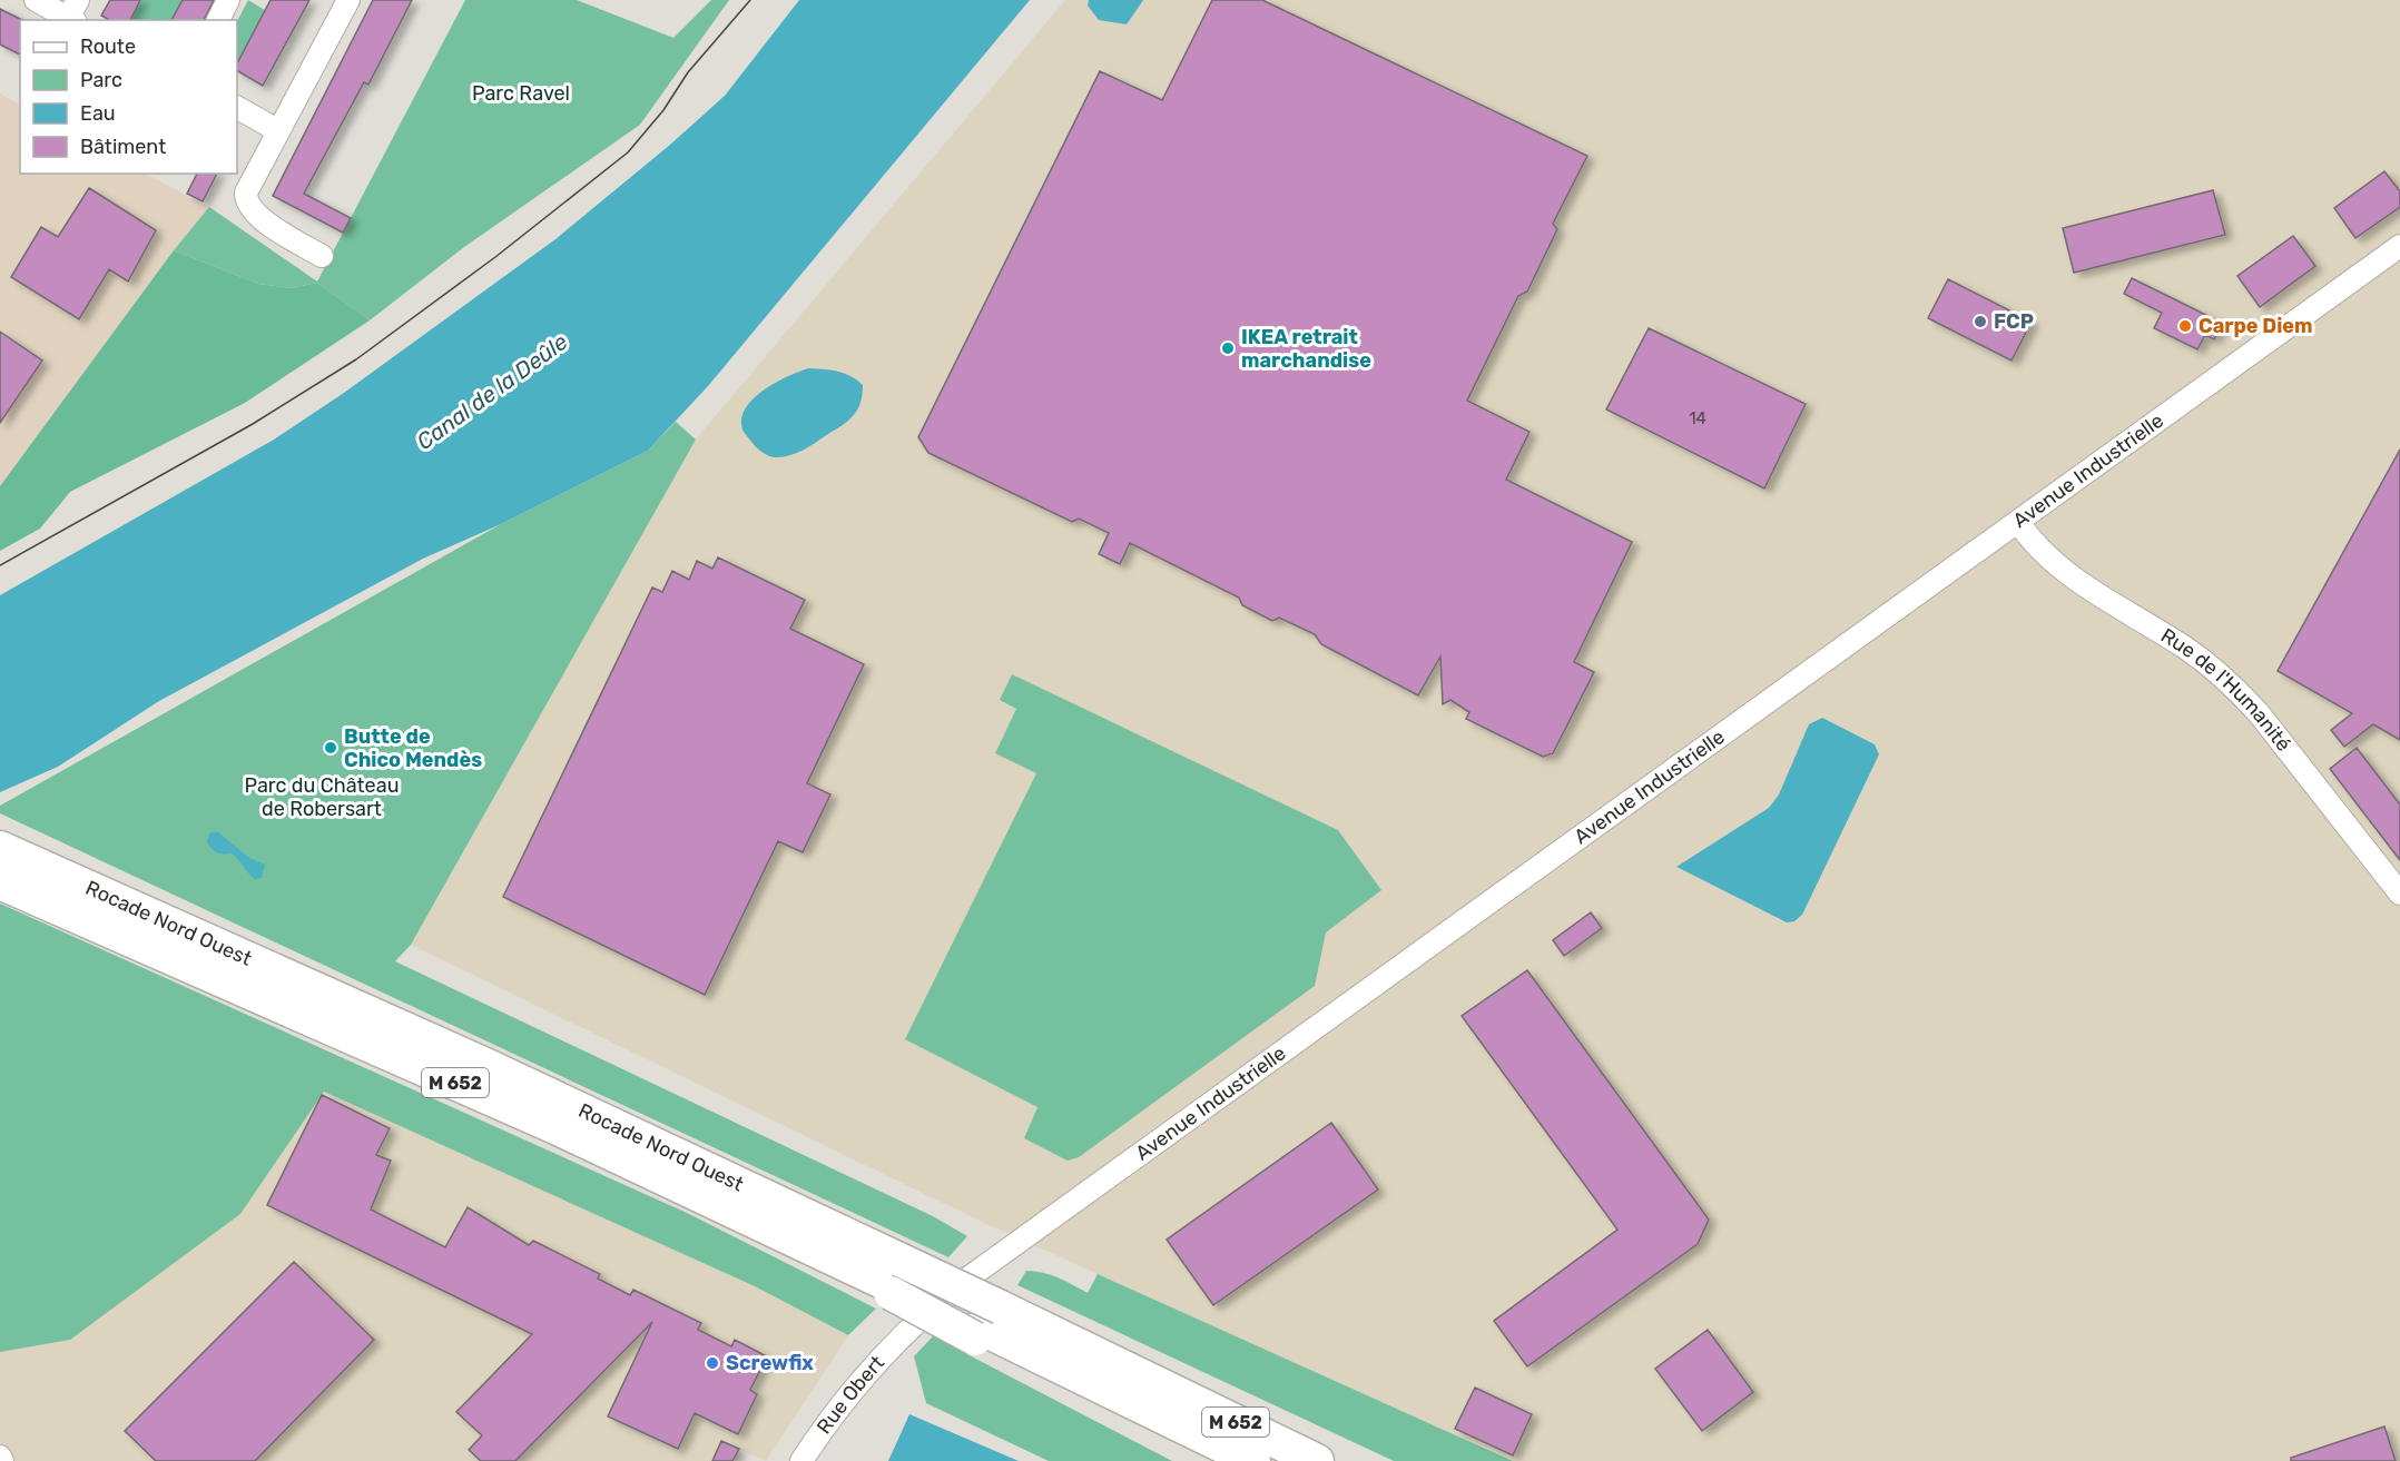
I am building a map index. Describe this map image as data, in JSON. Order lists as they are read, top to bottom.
{
  "streets": {
    "highway": ["Rocade Nord Ouest", "M 652"],
    "street": ["Avenue Industrielle", "Rue de l'Humanité", "Rue Obert"]
  },
  "crossings": [
    ["Avenue Industrielle", "Rue de l'Humanité"],
    ["Avenue Industrielle", "Rue Obert"]
  ],
  "water": ["Canal de la Deûle"],
  "parks": ["Parc Ravel", "Parc du Château de Robersart"],
  "places": [
    "FCP",
    "Carpe Diem",
    "IKEA retrait marchandise",
    "Butte de Chico Mendès",
    "Screwfix"
  ],
  "house_numbers": ["14"],
  "legend": [
    "Route",
    "Parc",
    "Eau",
    "Bâtiment"
  ]
}
